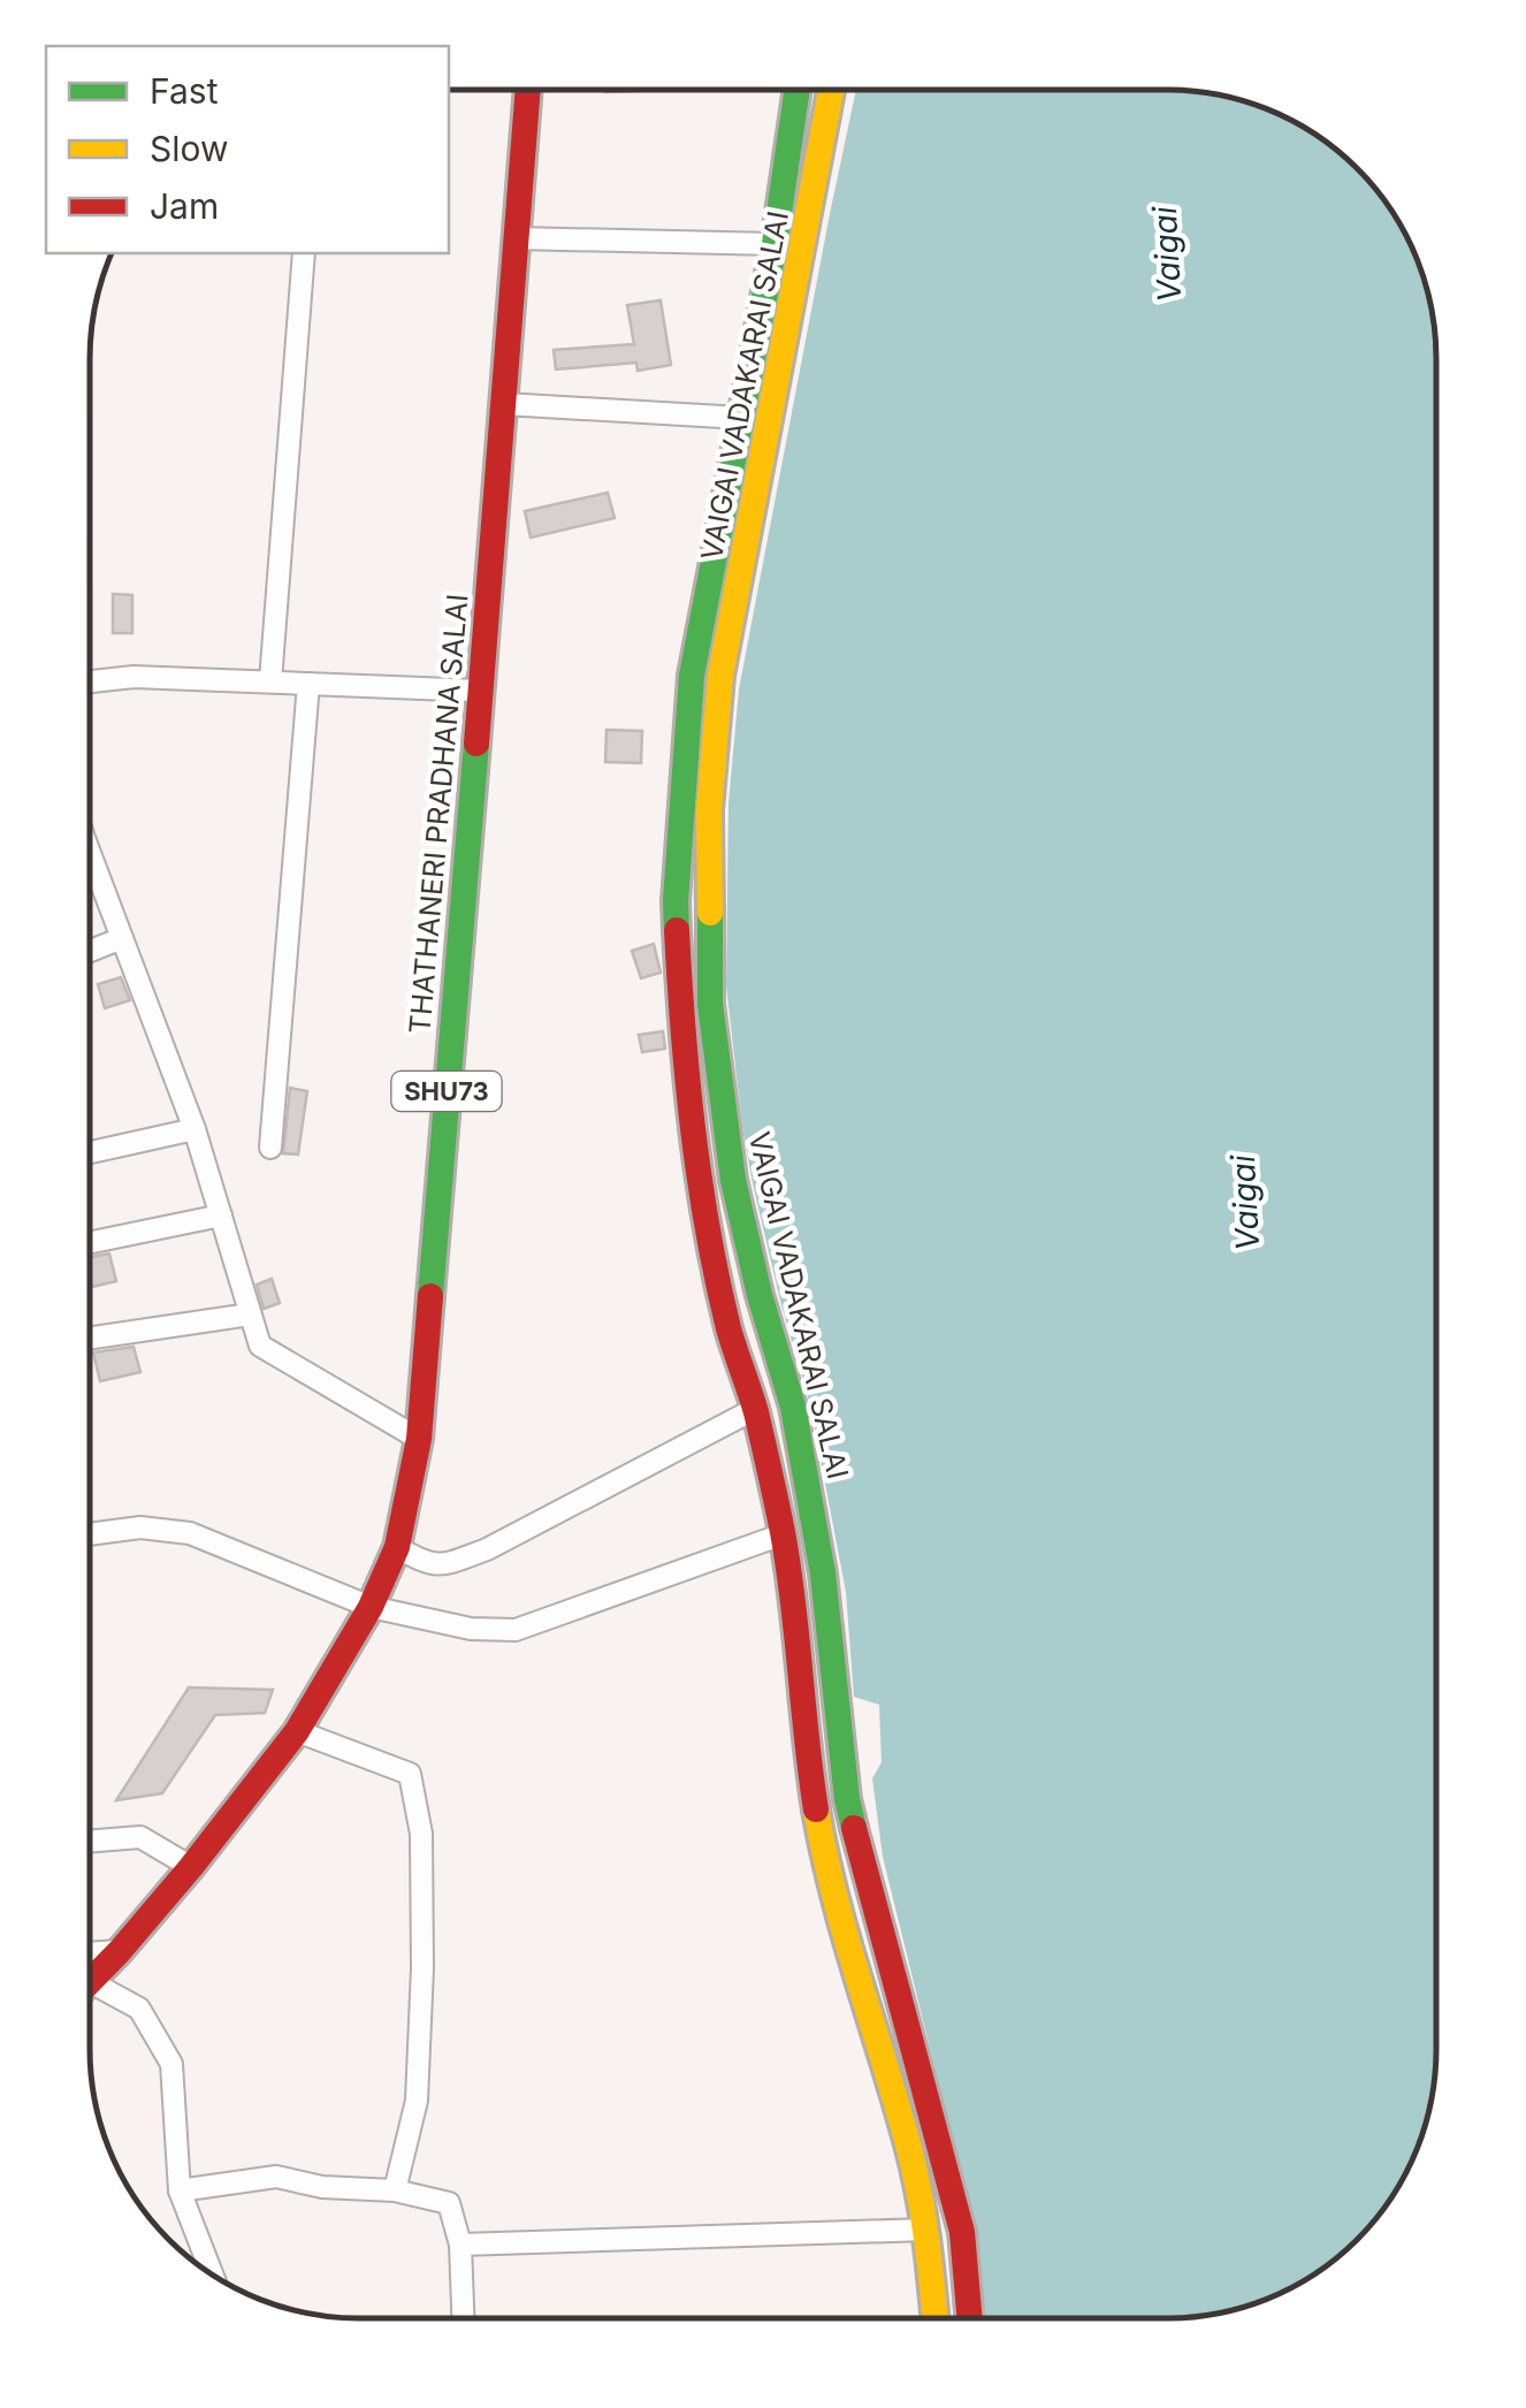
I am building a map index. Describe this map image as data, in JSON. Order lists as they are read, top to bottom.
{
  "streets": {
    "main road": ["VAIGAI VADAKARAI SALAI", "THATHANERI PRADHANA SALAI", "SHU73"]
  },
  "water": ["Vaigai"],
  "legend": ["Fast", "Slow", "Jam"]
}
